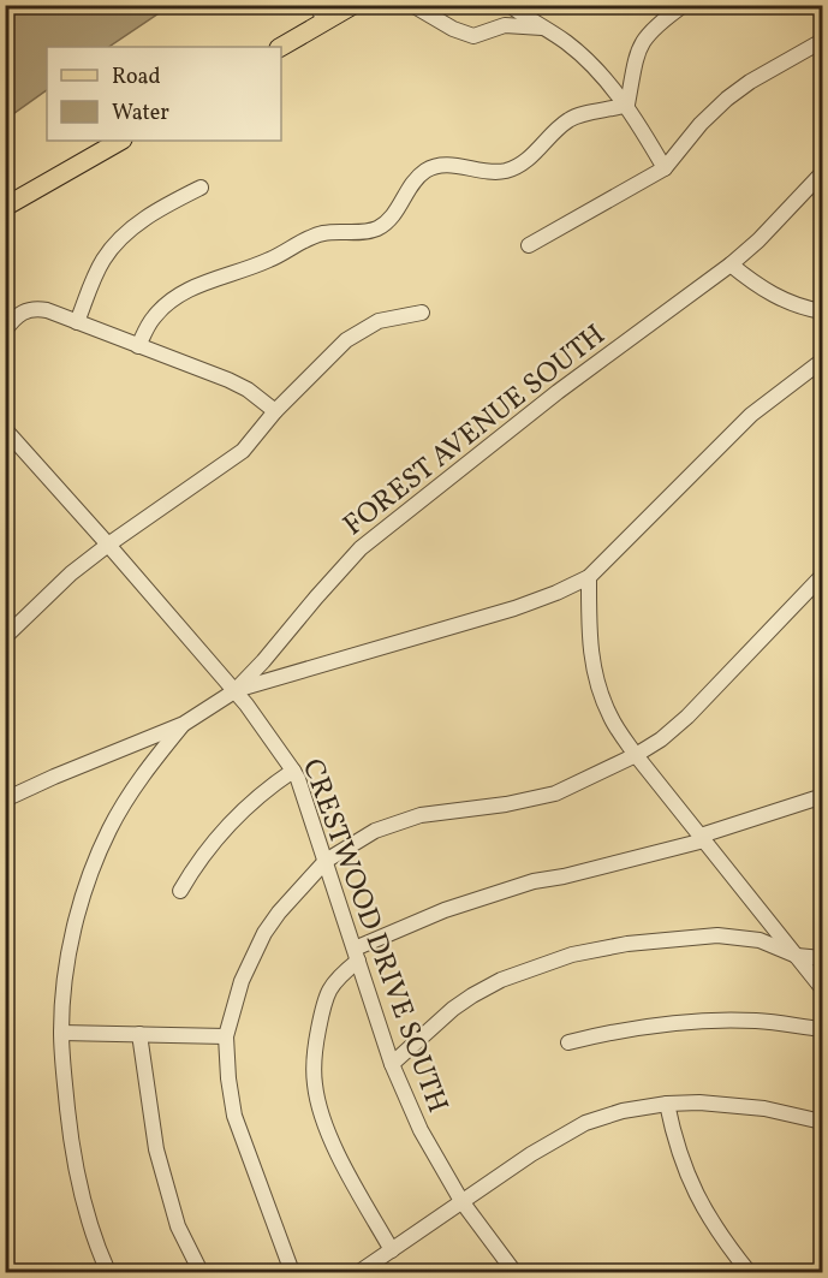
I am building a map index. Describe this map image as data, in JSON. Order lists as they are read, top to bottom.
{
  "streets": {
    "street": ["FOREST AVENUE SOUTH", "CRESTWOOD DRIVE SOUTH"]
  },
  "crossings": [
    ["FOREST AVENUE SOUTH", "CRESTWOOD DRIVE SOUTH"]
  ],
  "legend": ["Road", "Water"]
}
